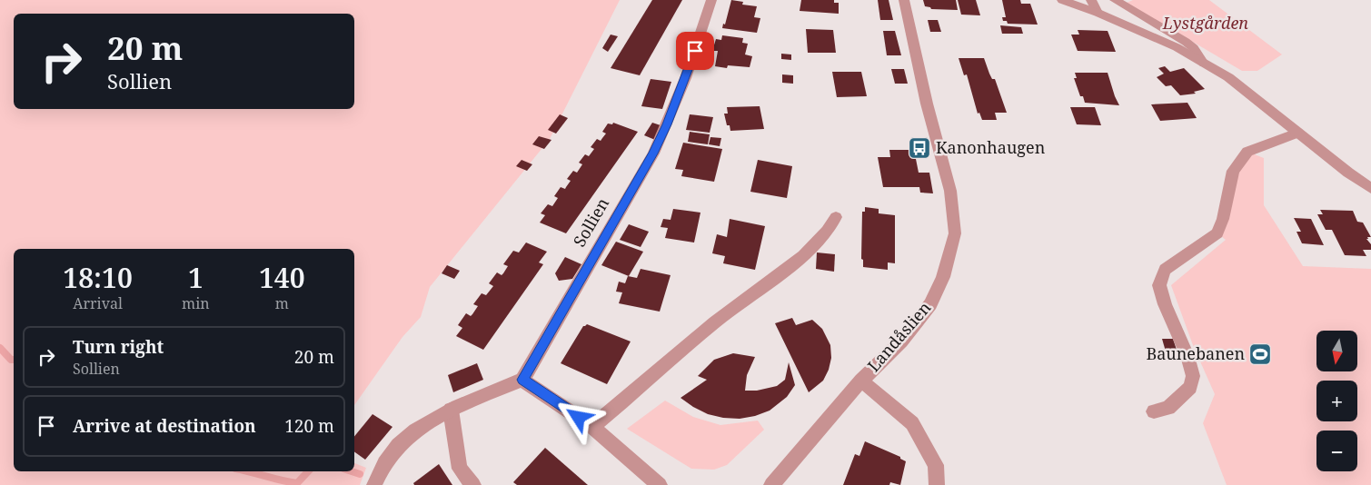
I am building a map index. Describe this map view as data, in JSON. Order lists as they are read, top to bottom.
{
  "streets": {
    "street": ["Sollien", "Landåslien"]
  },
  "parks": ["Lystgården"],
  "places": {
    "bus stop": ["Kanonhaugen"],
    "sports": ["Baunebanen"]
  },
  "north": "bottom",
  "page": {
    "turn": ["20 m", "Sollien"],
    "eta": [
      "18:10",
      "Arrival",
      "1",
      "min",
      "140",
      "m"
    ],
    "list": [
      {
        "name": "Turn right",
        "note": "Sollien",
        "value": "20 m"
      },
      {
        "name": "Arrive at destination",
        "value": "120 m"
      }
    ],
    "map_buttons": ["+", "−"]
  }
}
